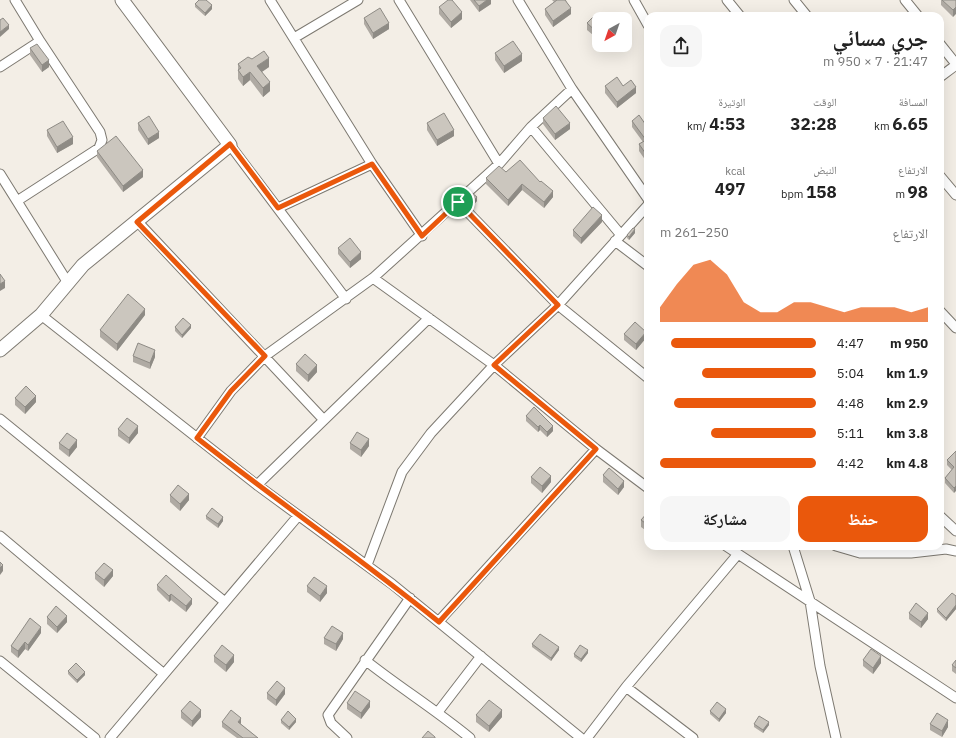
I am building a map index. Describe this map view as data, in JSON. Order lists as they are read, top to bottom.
{
  "north": "bottom left",
  "page": {
    "heading": ["جري مسائي", "21:47 · 7 × 950 m"],
    "stats": [
      ["المسافة", "6.65 km"],
      ["الوقت", "32:28"],
      ["الوتيرة", "4:53 /km"],
      ["الارتفاع", "98 m"],
      ["النبض", "158 bpm"],
      ["kcal", "497"]
    ],
    "chart": ["الارتفاع", "250–261 m"],
    "list": [
      {
        "name": "950 m",
        "note": "4:47"
      },
      {
        "name": "1.9 km",
        "note": "5:04"
      },
      {
        "name": "2.9 km",
        "note": "4:48"
      },
      {
        "name": "3.8 km",
        "note": "5:11"
      },
      {
        "name": "4.8 km",
        "note": "4:42"
      }
    ],
    "buttons": ["حفظ", "مشاركة"]
  }
}
